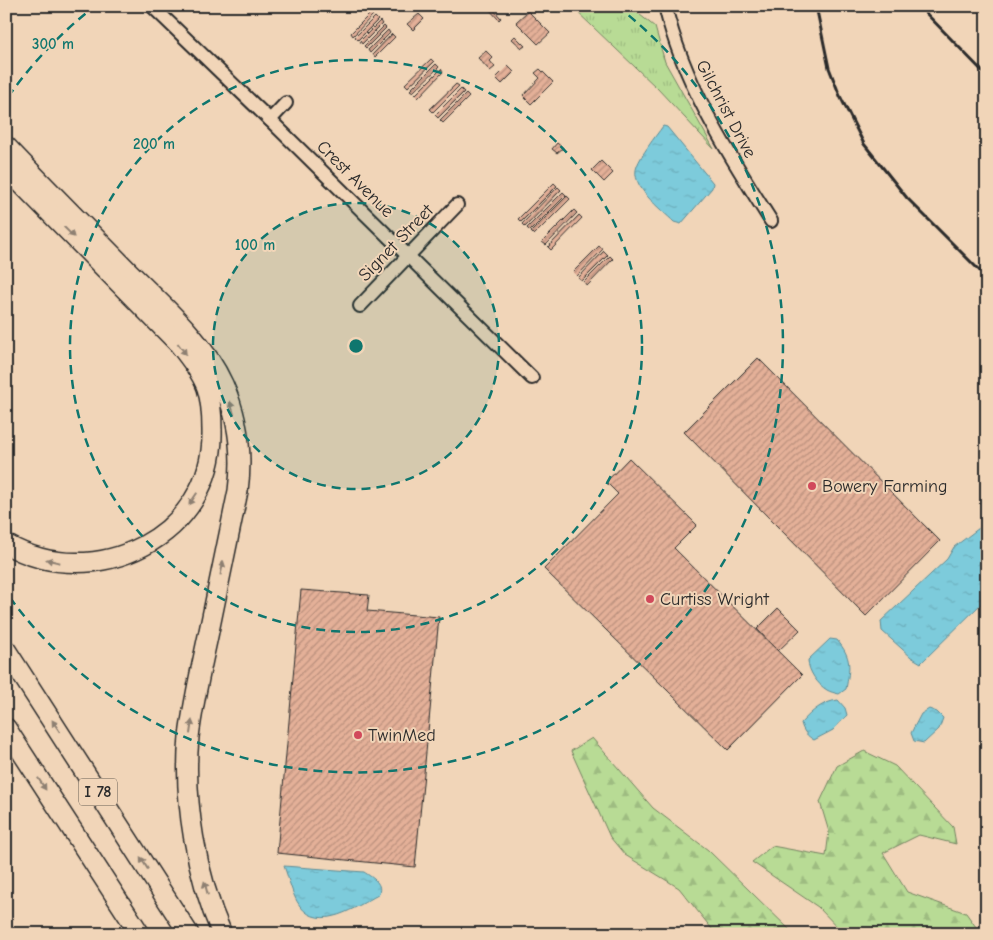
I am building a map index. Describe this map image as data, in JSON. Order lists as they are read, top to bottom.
{
  "streets": {
    "highway": ["I 78"],
    "street": ["Gilchrist Drive", "Crest Avenue", "Signet Street"]
  },
  "crossings": [
    ["Crest Avenue", "Signet Street"]
  ],
  "places": ["Bowery Farming", "Curtiss Wright", "TwinMed"],
  "rings": ["300 m", "200 m", "100 m"]
}
